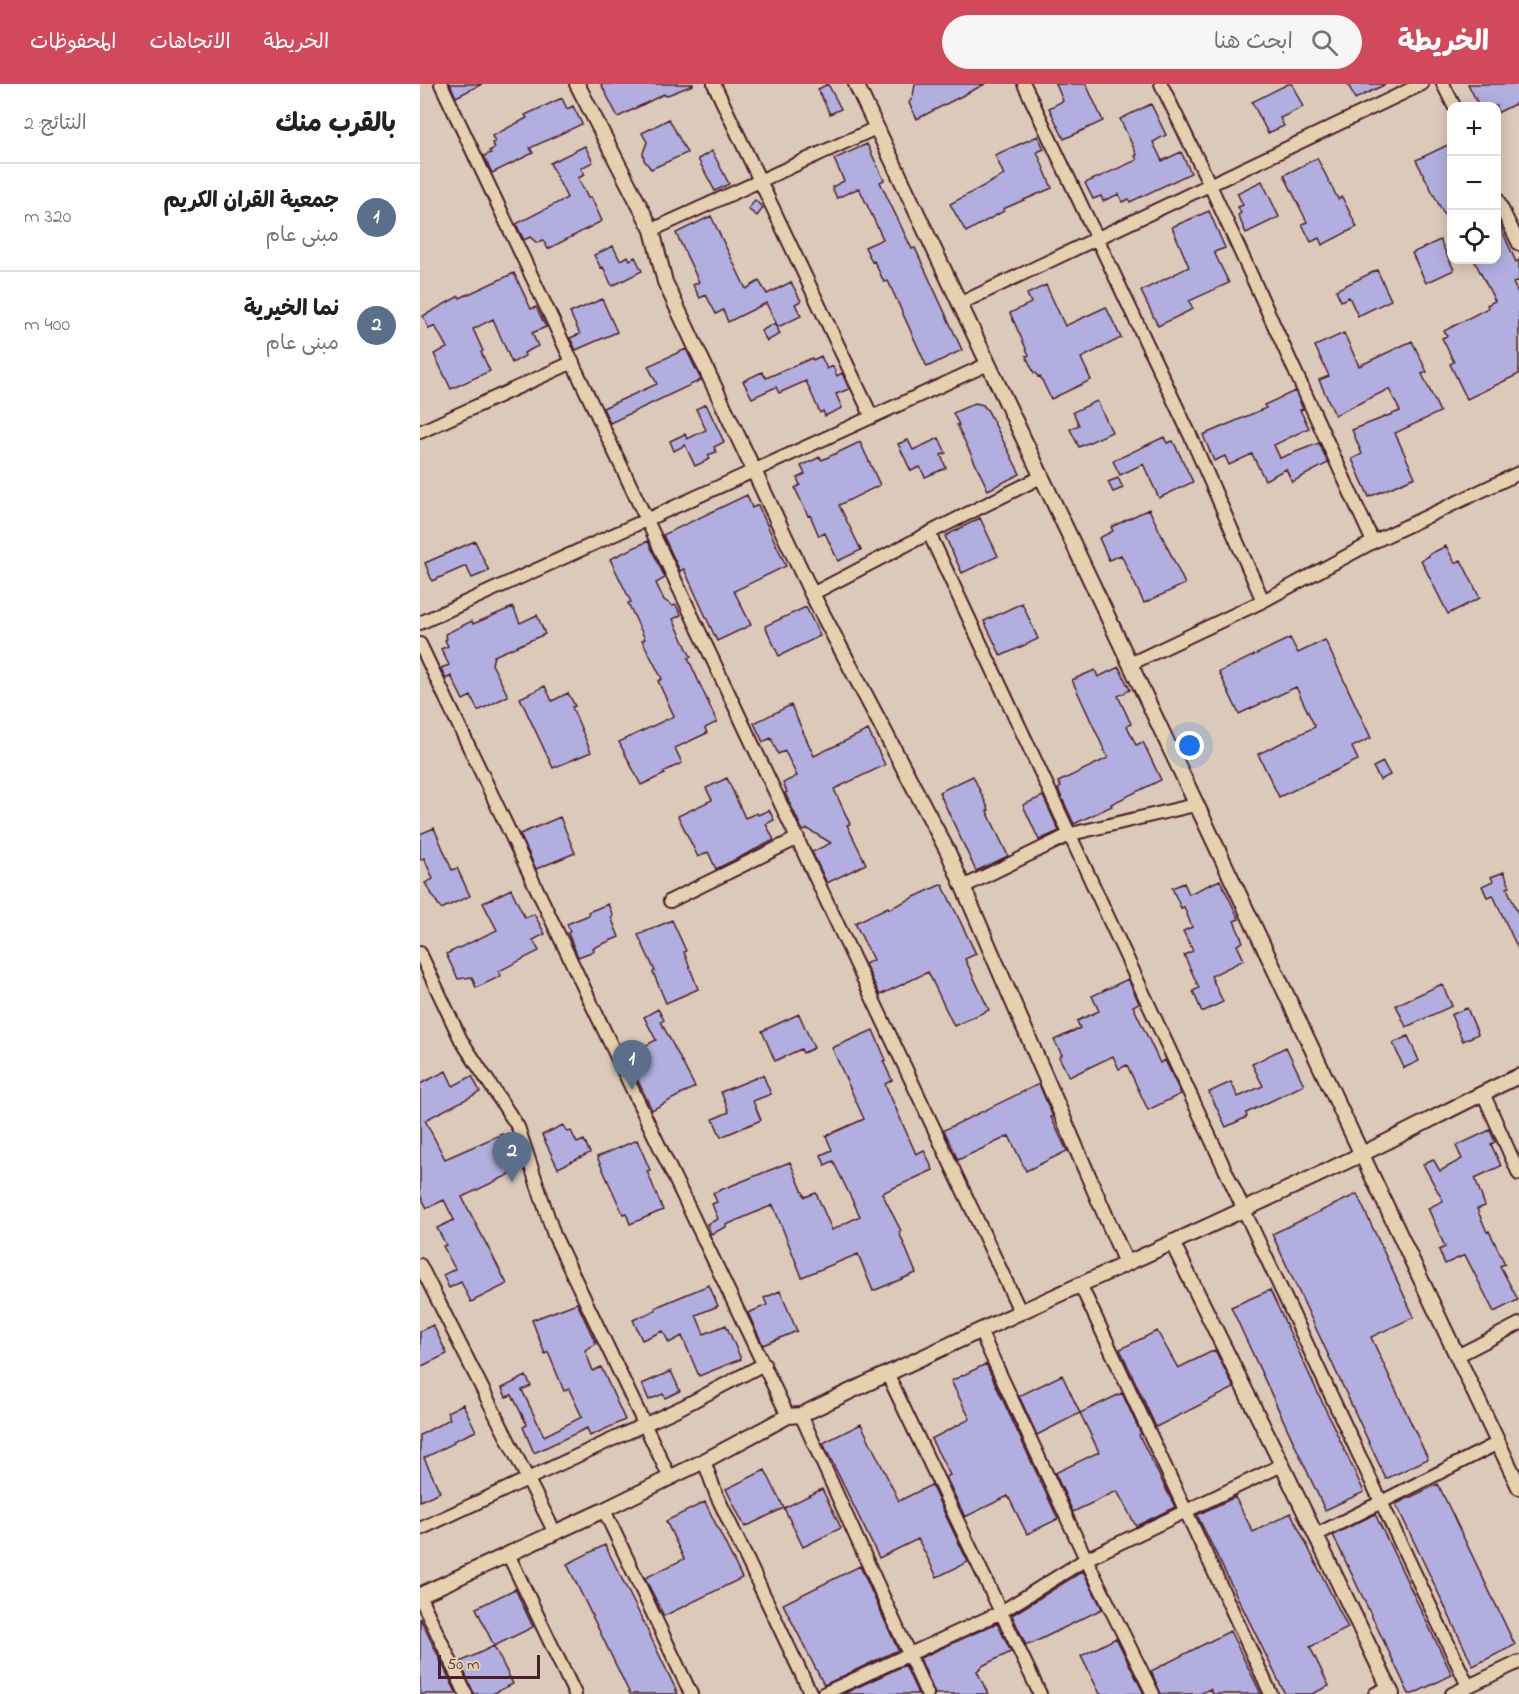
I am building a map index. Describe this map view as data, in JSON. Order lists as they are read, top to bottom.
{
  "scale_bar": "50 m",
  "page": {
    "header": "الخريطة",
    "search": "ابحث هنا",
    "nav": ["الخريطة", "الاتجاهات", "المحفوظات"],
    "heading": ["بالقرب منك", "النتائج: 2"],
    "map_buttons": ["+", "−"],
    "list": [
      {
        "mark": "1",
        "name": "جمعية القران الكريم",
        "note": "مبنى عام",
        "value": "320 m"
      },
      {
        "mark": "2",
        "name": "نما الخيرية",
        "note": "مبنى عام",
        "value": "400 m"
      }
    ],
    "pins": ["1", "2"],
    "scale": "50 m"
  }
}
